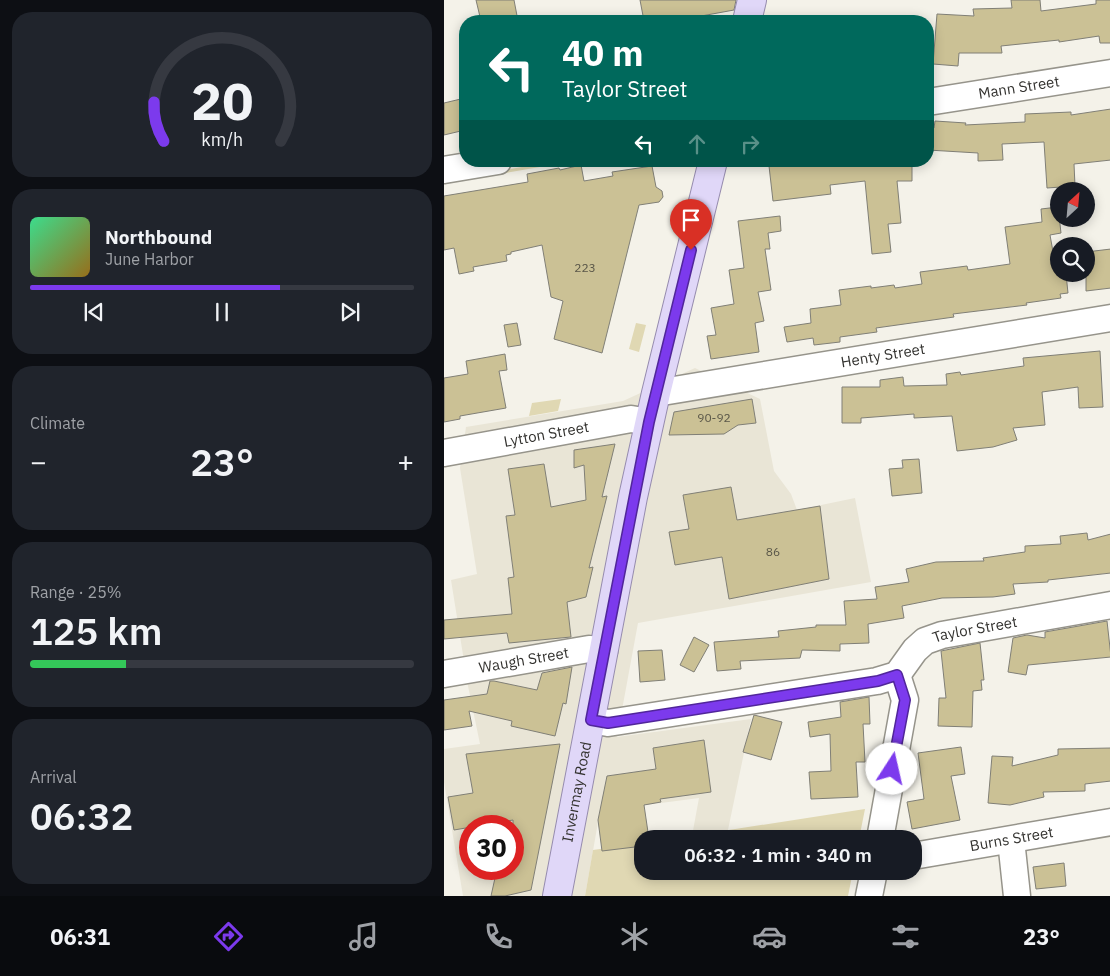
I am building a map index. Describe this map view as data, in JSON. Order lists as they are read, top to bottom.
{
  "streets": {
    "main road": ["Invermay Road"],
    "street": [
      "Mann Street",
      "Henty Street",
      "Lytton Street",
      "Taylor Street",
      "Waugh Street",
      "Burns Street"
    ]
  },
  "crossings": [
    ["Henty Street", "Invermay Road"],
    ["Lytton Street", "Invermay Road"],
    ["Waugh Street", "Invermay Road"]
  ],
  "house_numbers": ["223", "90-92", "86"],
  "north": "top right",
  "page": {
    "turn": ["40 m", "Taylor Street"],
    "song": ["Northbound", "June Harbor"],
    "tile": [
      "Climate",
      ["Range · 25%", "125 km"],
      ["Arrival", "06:32"]
    ],
    "heat": ["−", "23°", "+"],
    "limit": "30",
    "trip": "06:32 · 1 min · 340 m",
    "tabs": ["06:31", "23°"],
    "gauge": ["20", "km/h"]
  }
}
